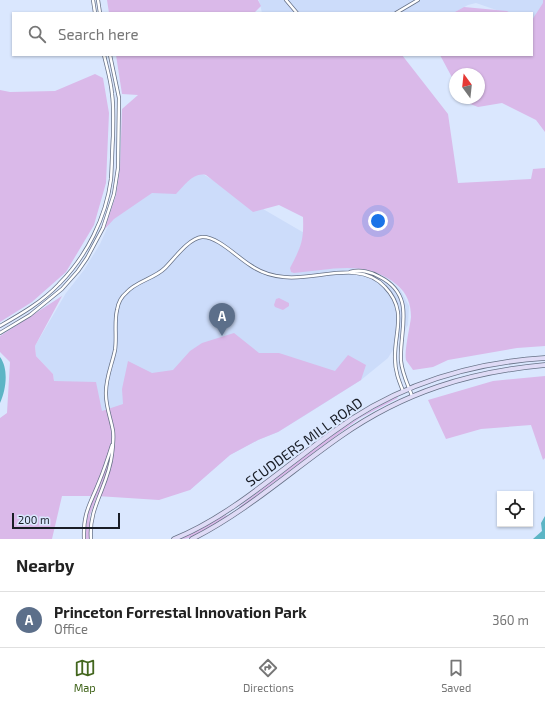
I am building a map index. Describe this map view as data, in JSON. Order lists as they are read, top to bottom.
{
  "streets": {
    "main road": ["SCUDDERS MILL ROAD"]
  },
  "scale_bar": "200 m",
  "north": "top",
  "page": {
    "search": "Search here",
    "pins": "A",
    "scale": "200 m",
    "heading": "Nearby",
    "list": [
      {
        "mark": "A",
        "name": "Princeton Forrestal Innovation Park",
        "note": "Office",
        "value": "360 m"
      }
    ],
    "nav": ["Map", "Directions", "Saved"]
  }
}
